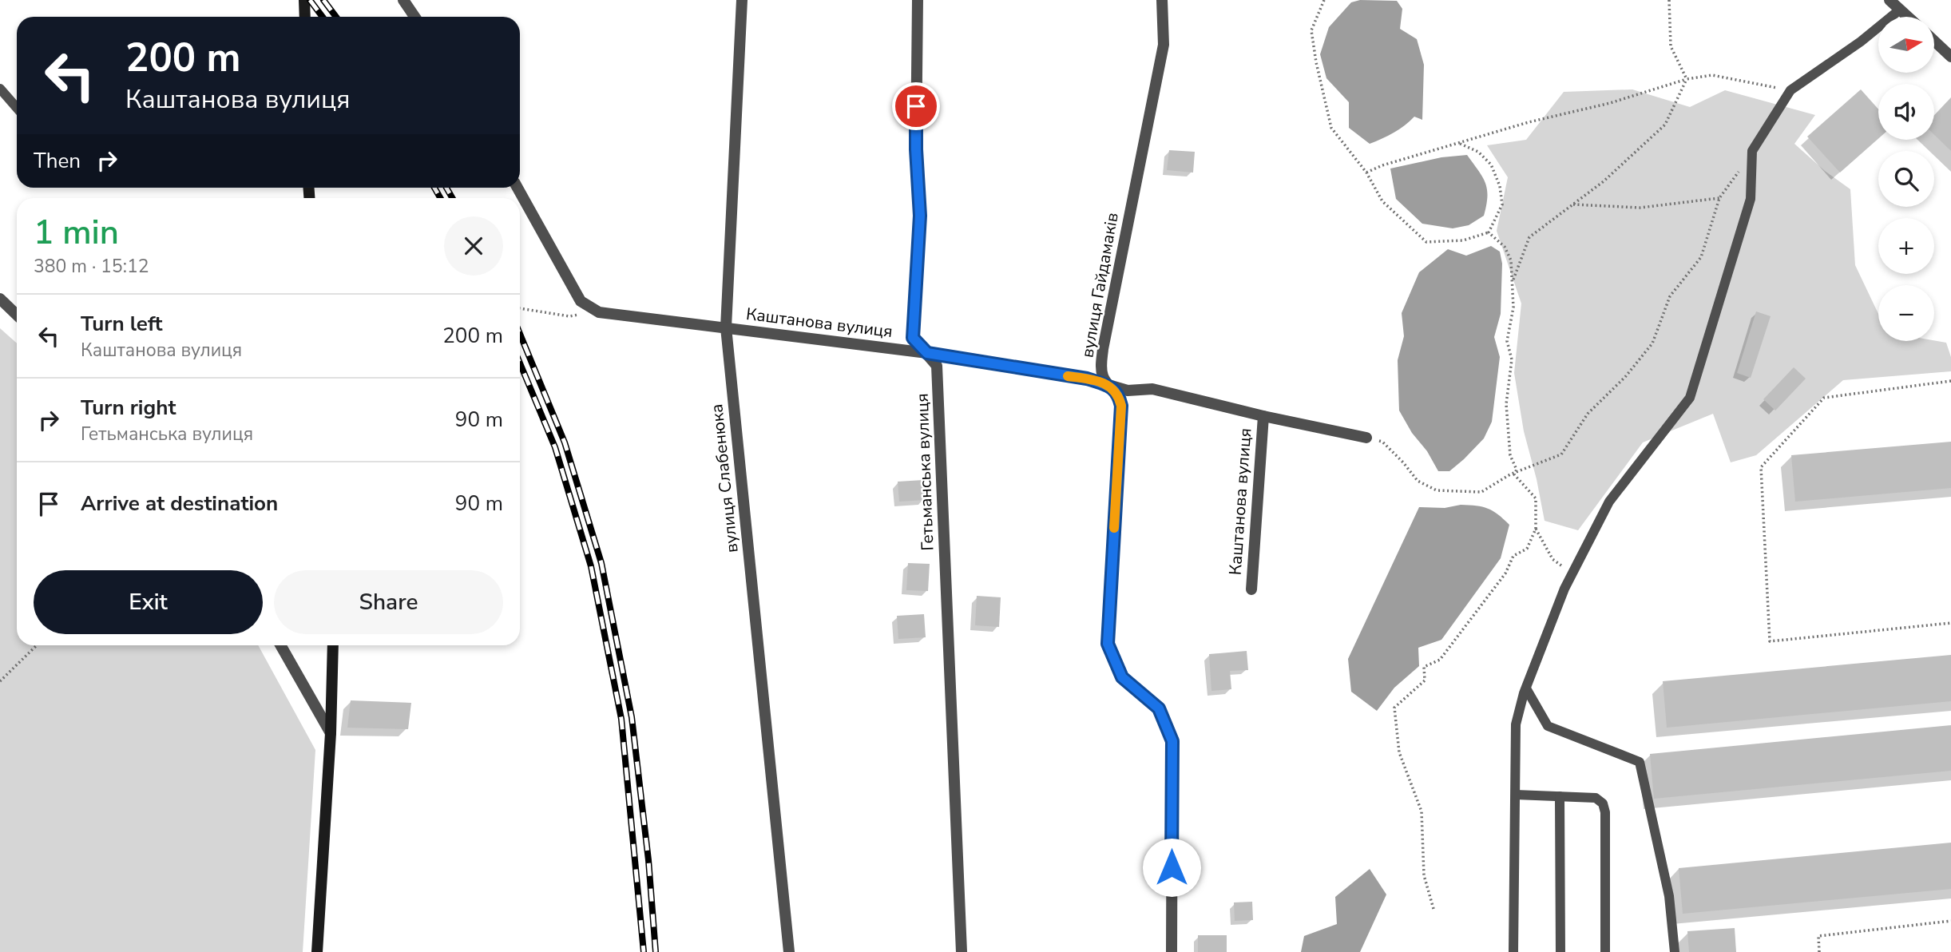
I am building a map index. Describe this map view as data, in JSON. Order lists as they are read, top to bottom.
{
  "streets": {
    "street": [
      "вулиця Гайдамаків",
      "Каштанова вулиця",
      "Гетьманська вулиця",
      "вулиця Слабенюка"
    ]
  },
  "crossings": [
    ["вулиця Гайдамаків", "Каштанова вулиця"],
    ["Каштанова вулиця", "Гетьманська вулиця"],
    ["Каштанова вулиця", "вулиця Слабенюка"]
  ],
  "north": "right",
  "page": {
    "map_buttons": ["+", "−"],
    "turn": ["200 m", "Каштанова вулиця"],
    "then": "Then",
    "heading": ["1 min", "380 m · 15:12"],
    "list": [
      {
        "name": "Turn left",
        "note": "Каштанова вулиця",
        "value": "200 m"
      },
      {
        "name": "Turn right",
        "note": "Гетьманська вулиця",
        "value": "90 m"
      },
      {
        "name": "Arrive at destination",
        "value": "90 m"
      }
    ],
    "buttons": ["Exit", "Share"]
  }
}
